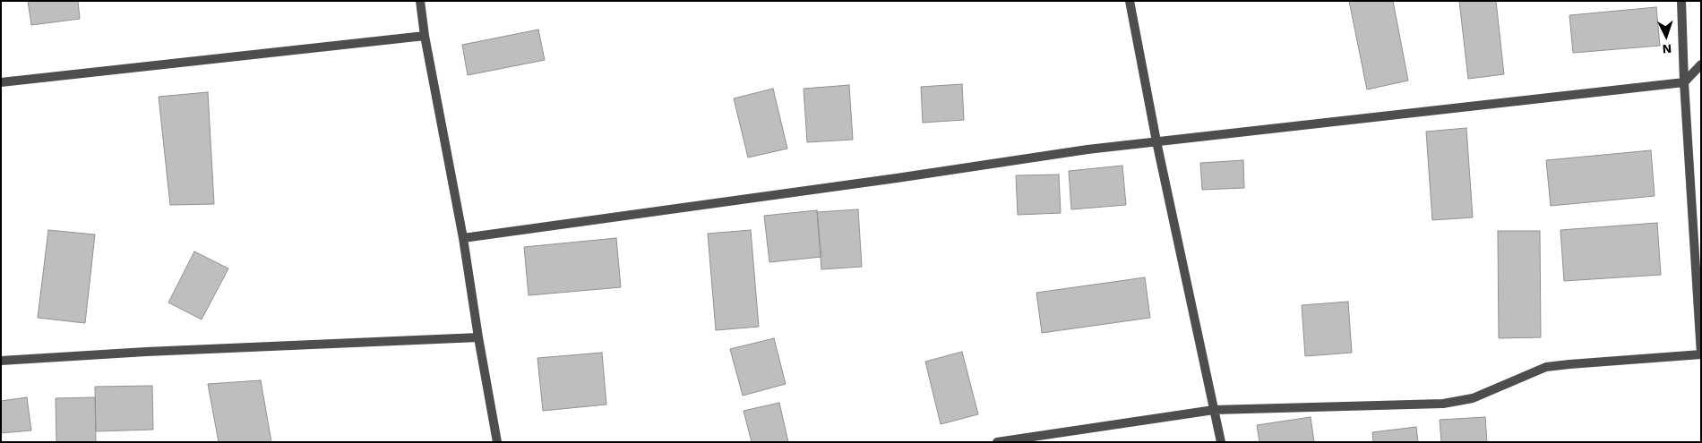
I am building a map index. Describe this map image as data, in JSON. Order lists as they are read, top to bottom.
{
  "north": "bottom"
}
